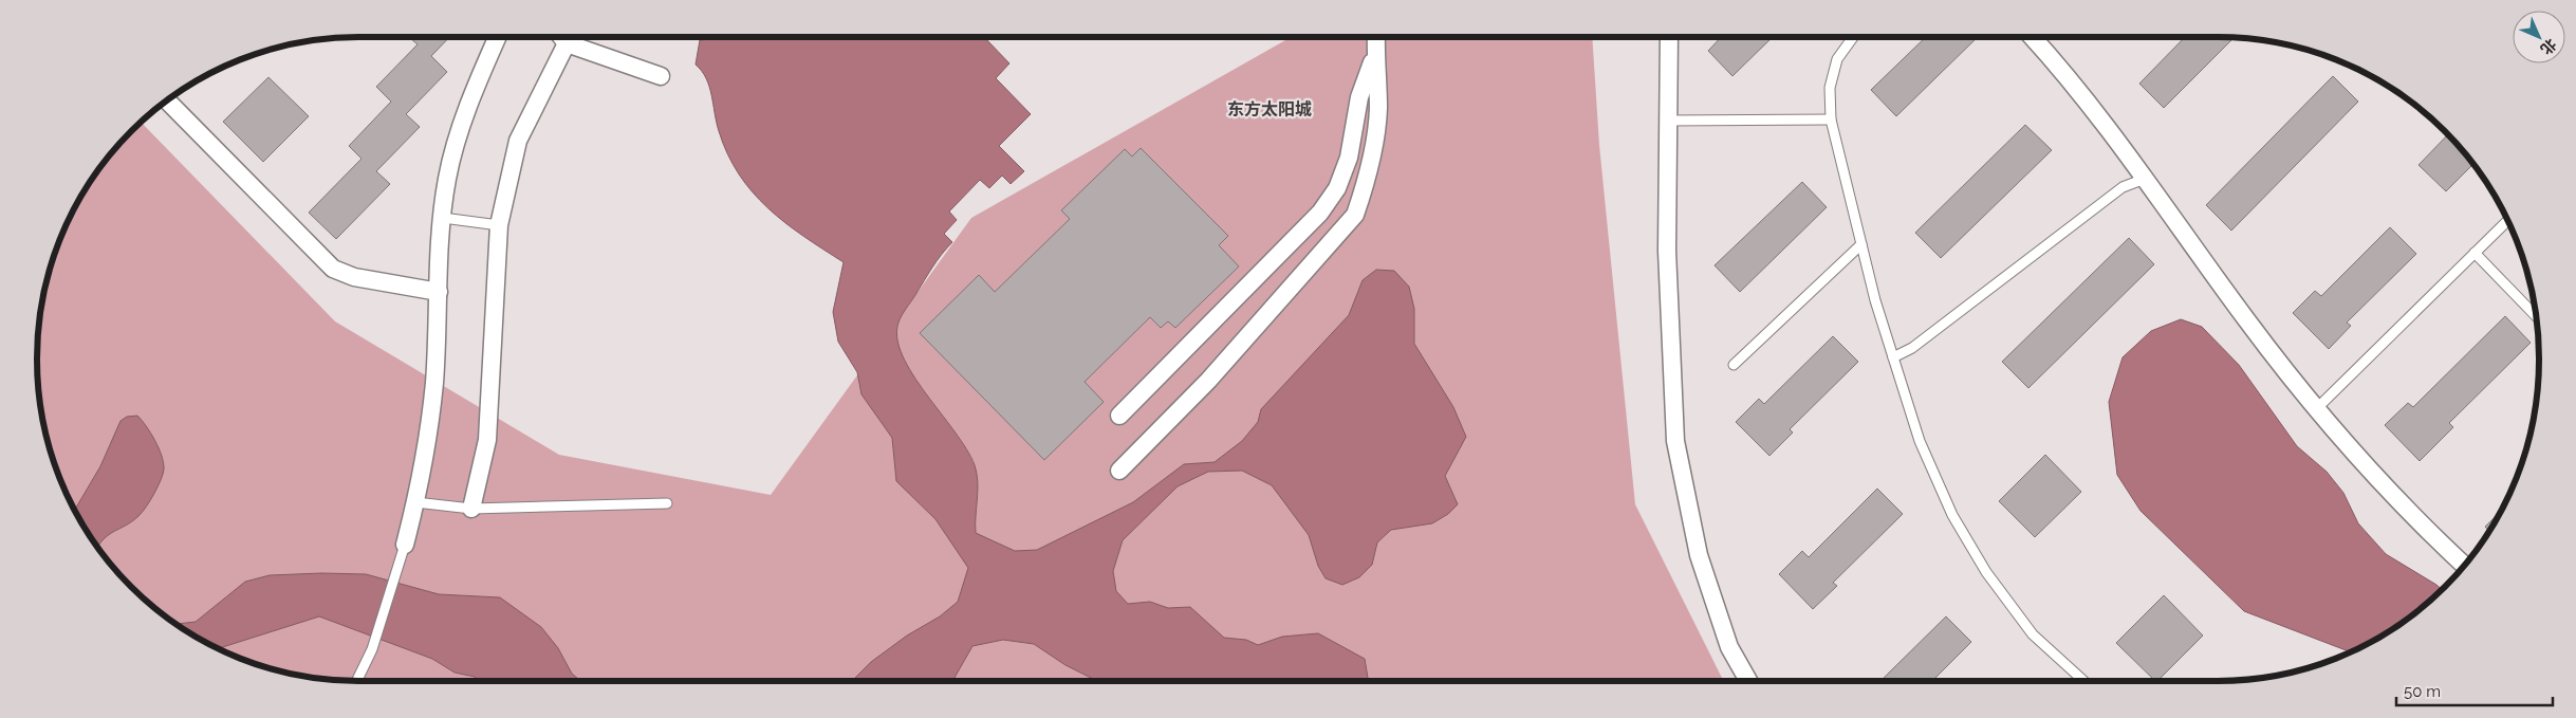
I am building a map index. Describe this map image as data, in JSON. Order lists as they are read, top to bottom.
{
  "districts": ["东方太阳城"],
  "scale_bar": "50 m",
  "north": "bottom right"
}
